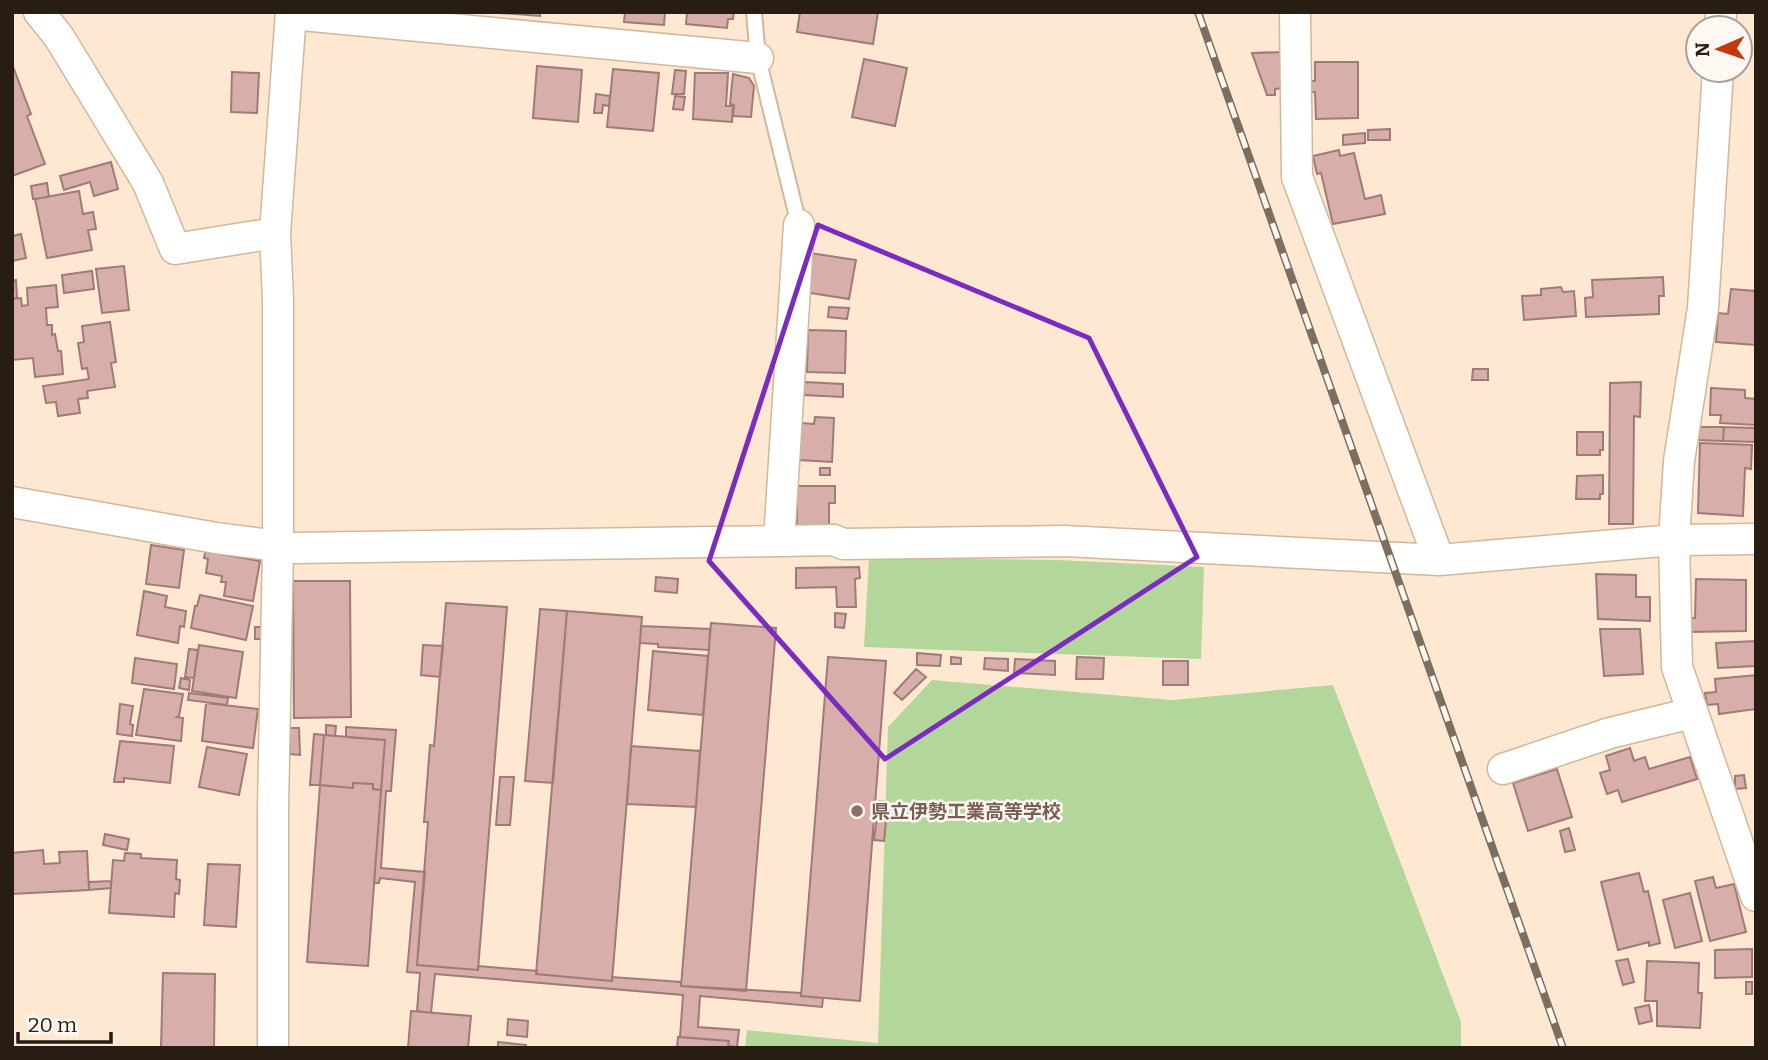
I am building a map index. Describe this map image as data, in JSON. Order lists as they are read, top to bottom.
{
  "places": ["県立伊勢工業高等学校"],
  "scale_bar": "20 m",
  "north": "left"
}
